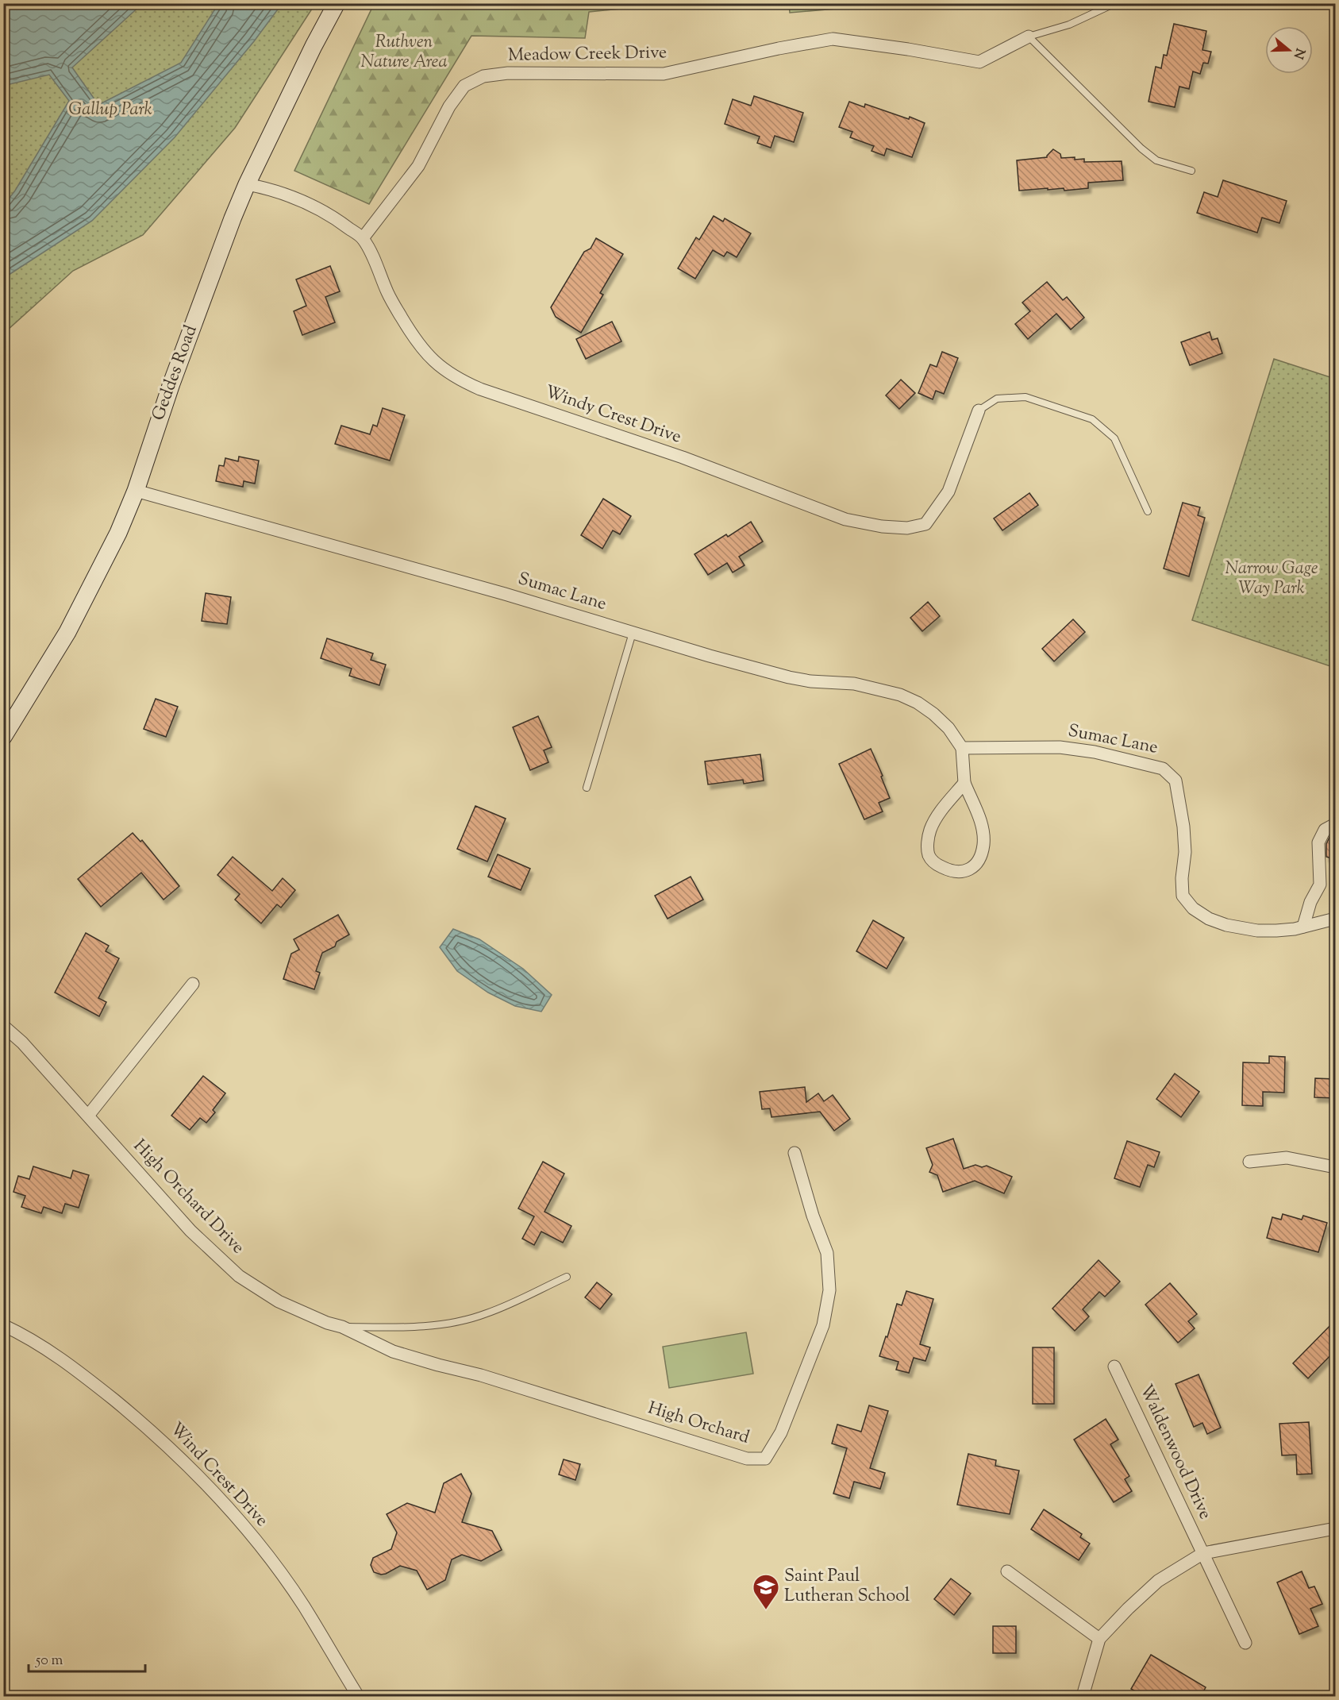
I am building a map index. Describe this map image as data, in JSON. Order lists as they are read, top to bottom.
{
  "streets": {
    "main road": ["Geddes Road"],
    "street": [
      "Meadow Creek Drive",
      "Windy Crest Drive",
      "Sumac Lane",
      "High Orchard Drive",
      "High Orchard",
      "Waldenwood Drive",
      "Wind Crest Drive"
    ]
  },
  "crossings": [
    ["Meadow Creek Drive", "Windy Crest Drive"],
    ["Geddes Road", "Windy Crest Drive"],
    ["Geddes Road", "Sumac Lane"],
    ["High Orchard Drive", "High Orchard"]
  ],
  "parks": ["Ruthven Nature Area", "Gallup Park", "Narrow Gage Way Park"],
  "places": {
    "school or university": ["Saint Paul Lutheran School"]
  },
  "scale_bar": "50 m",
  "north": "right"
}
